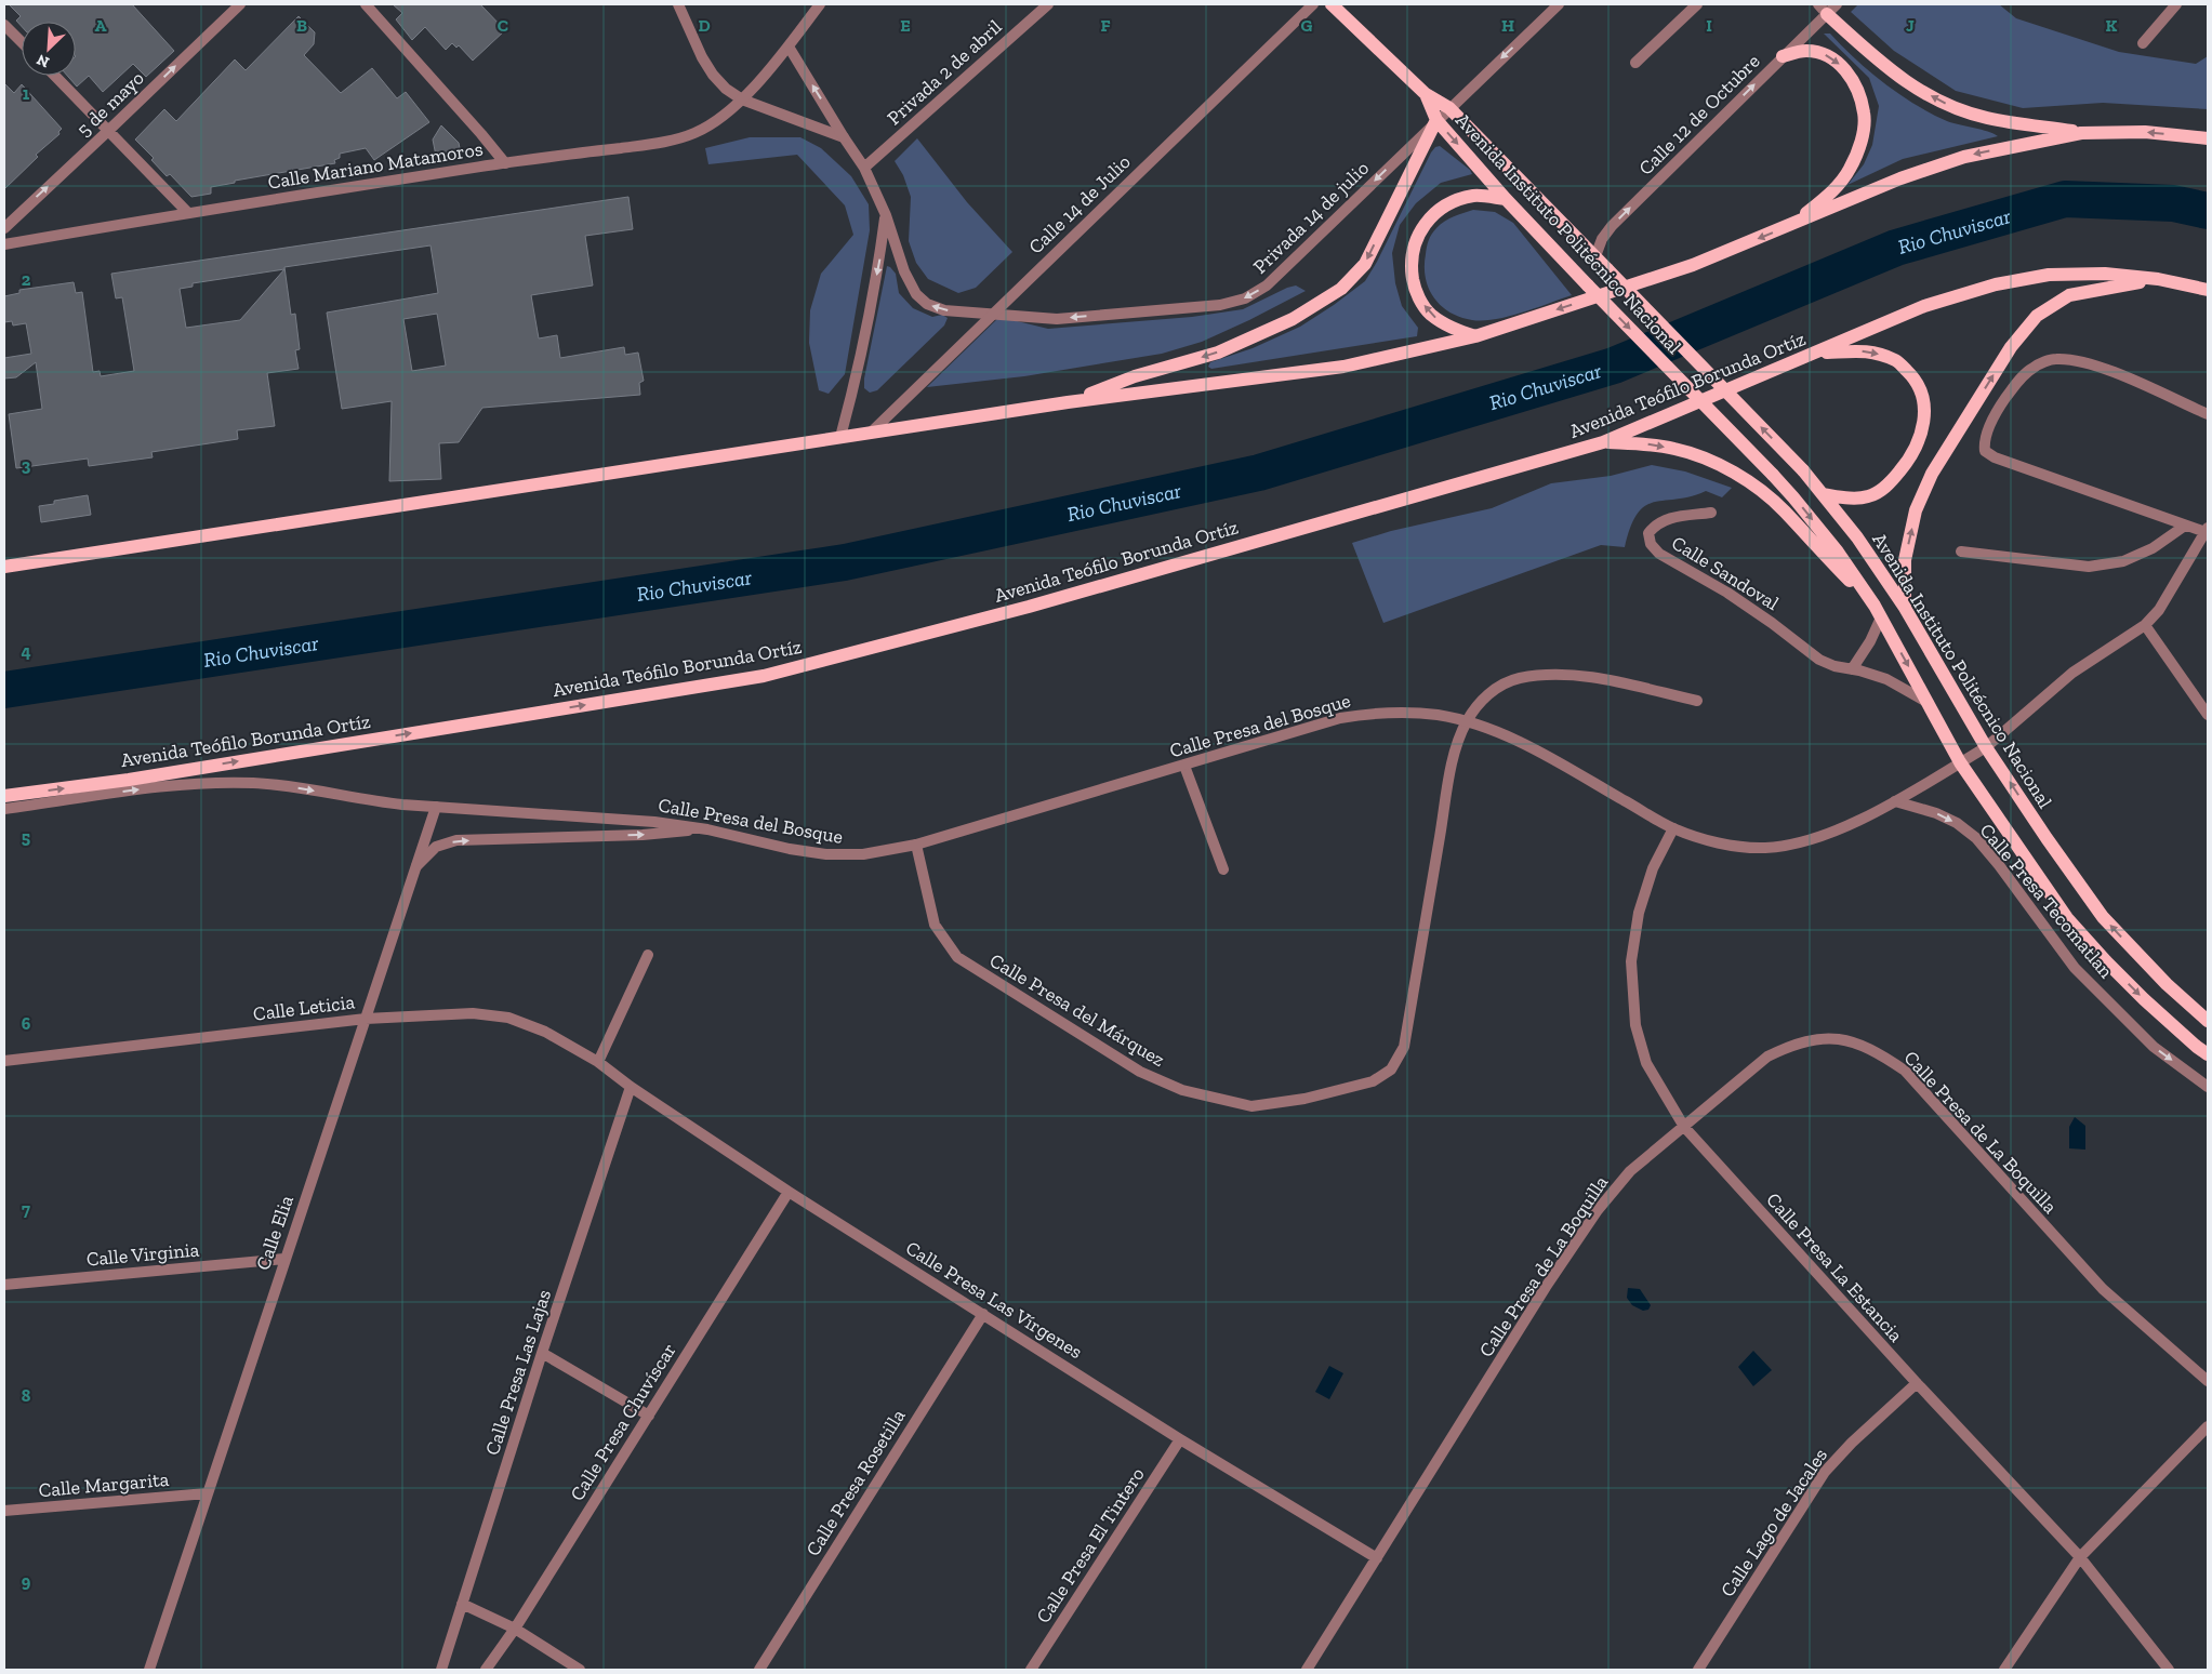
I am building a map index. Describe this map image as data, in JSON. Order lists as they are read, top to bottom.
{
  "streets": {
    "main road": ["Avenida Instituto Politécnico Nacional", "Avenida Teófilo Borunda Ortíz"],
    "street": [
      "Privada 2 de abril",
      "5 de mayo",
      "Calle 12 de Octubre",
      "Calle Mariano Matamoros",
      "Calle 14 de Julio",
      "Privada 14 de julio",
      "Calle Sandoval",
      "Calle Presa del Bosque",
      "Calle Presa Tecomatlan",
      "Calle Leticia",
      "Calle Presa del Márquez",
      "Calle Presa de La Boquilla",
      "Calle Elia",
      "Calle Virginia",
      "Calle Presa La Estancia",
      "Calle Presa Las Vírgenes",
      "Calle Presa Las Lajas",
      "Calle Presa Chuvíscar",
      "Calle Presa Rosetilla",
      "Calle Margarita",
      "Calle Lago de Jacales",
      "Calle Presa El Tintero"
    ]
  },
  "crossings": [
    ["Calle 12 de Octubre", "Avenida Instituto Politécnico Nacional"],
    ["Calle 14 de Julio", "Privada 14 de julio"],
    ["Privada 14 de julio", "Avenida Instituto Politécnico Nacional"],
    ["Avenida Instituto Politécnico Nacional", "Calle Sandoval"],
    ["Avenida Instituto Politécnico Nacional", "Calle Presa del Bosque"],
    ["Calle Presa del Bosque", "Calle Presa Tecomatlan"],
    ["Calle Presa del Bosque", "Calle Presa del Márquez"],
    ["Calle Presa del Bosque", "Calle Elia"],
    ["Calle Presa del Bosque", "Calle Presa La Estancia"],
    ["Calle Leticia", "Calle Elia"],
    ["Calle Leticia", "Calle Presa Las Vírgenes"],
    ["Calle Presa de La Boquilla", "Calle Presa La Estancia"],
    ["Calle Presa de La Boquilla", "Calle Presa Las Vírgenes"],
    ["Calle Elia", "Calle Virginia"],
    ["Calle Elia", "Calle Margarita"],
    ["Calle Presa La Estancia", "Calle Lago de Jacales"],
    ["Calle Presa Las Vírgenes", "Calle Presa Las Lajas"],
    ["Calle Presa Las Vírgenes", "Calle Presa Chuvíscar"],
    ["Calle Presa Las Vírgenes", "Calle Presa Rosetilla"],
    ["Calle Presa Las Vírgenes", "Calle Presa El Tintero"]
  ],
  "one_way": [
    "5 de mayo",
    "Calle 12 de Octubre",
    "Privada 14 de julio",
    "Avenida Teófilo Borunda Ortíz",
    "Calle Presa Tecomatlan"
  ],
  "water": ["Rio Chuviscar"],
  "north": "bottom left",
  "grid": {
    "columns": [
      "A",
      "B",
      "C",
      "D",
      "E",
      "F",
      "G",
      "H",
      "I",
      "J",
      "K"
    ],
    "rows": [
      "1",
      "2",
      "3",
      "4",
      "5",
      "6",
      "7",
      "8",
      "9"
    ]
  }
}
